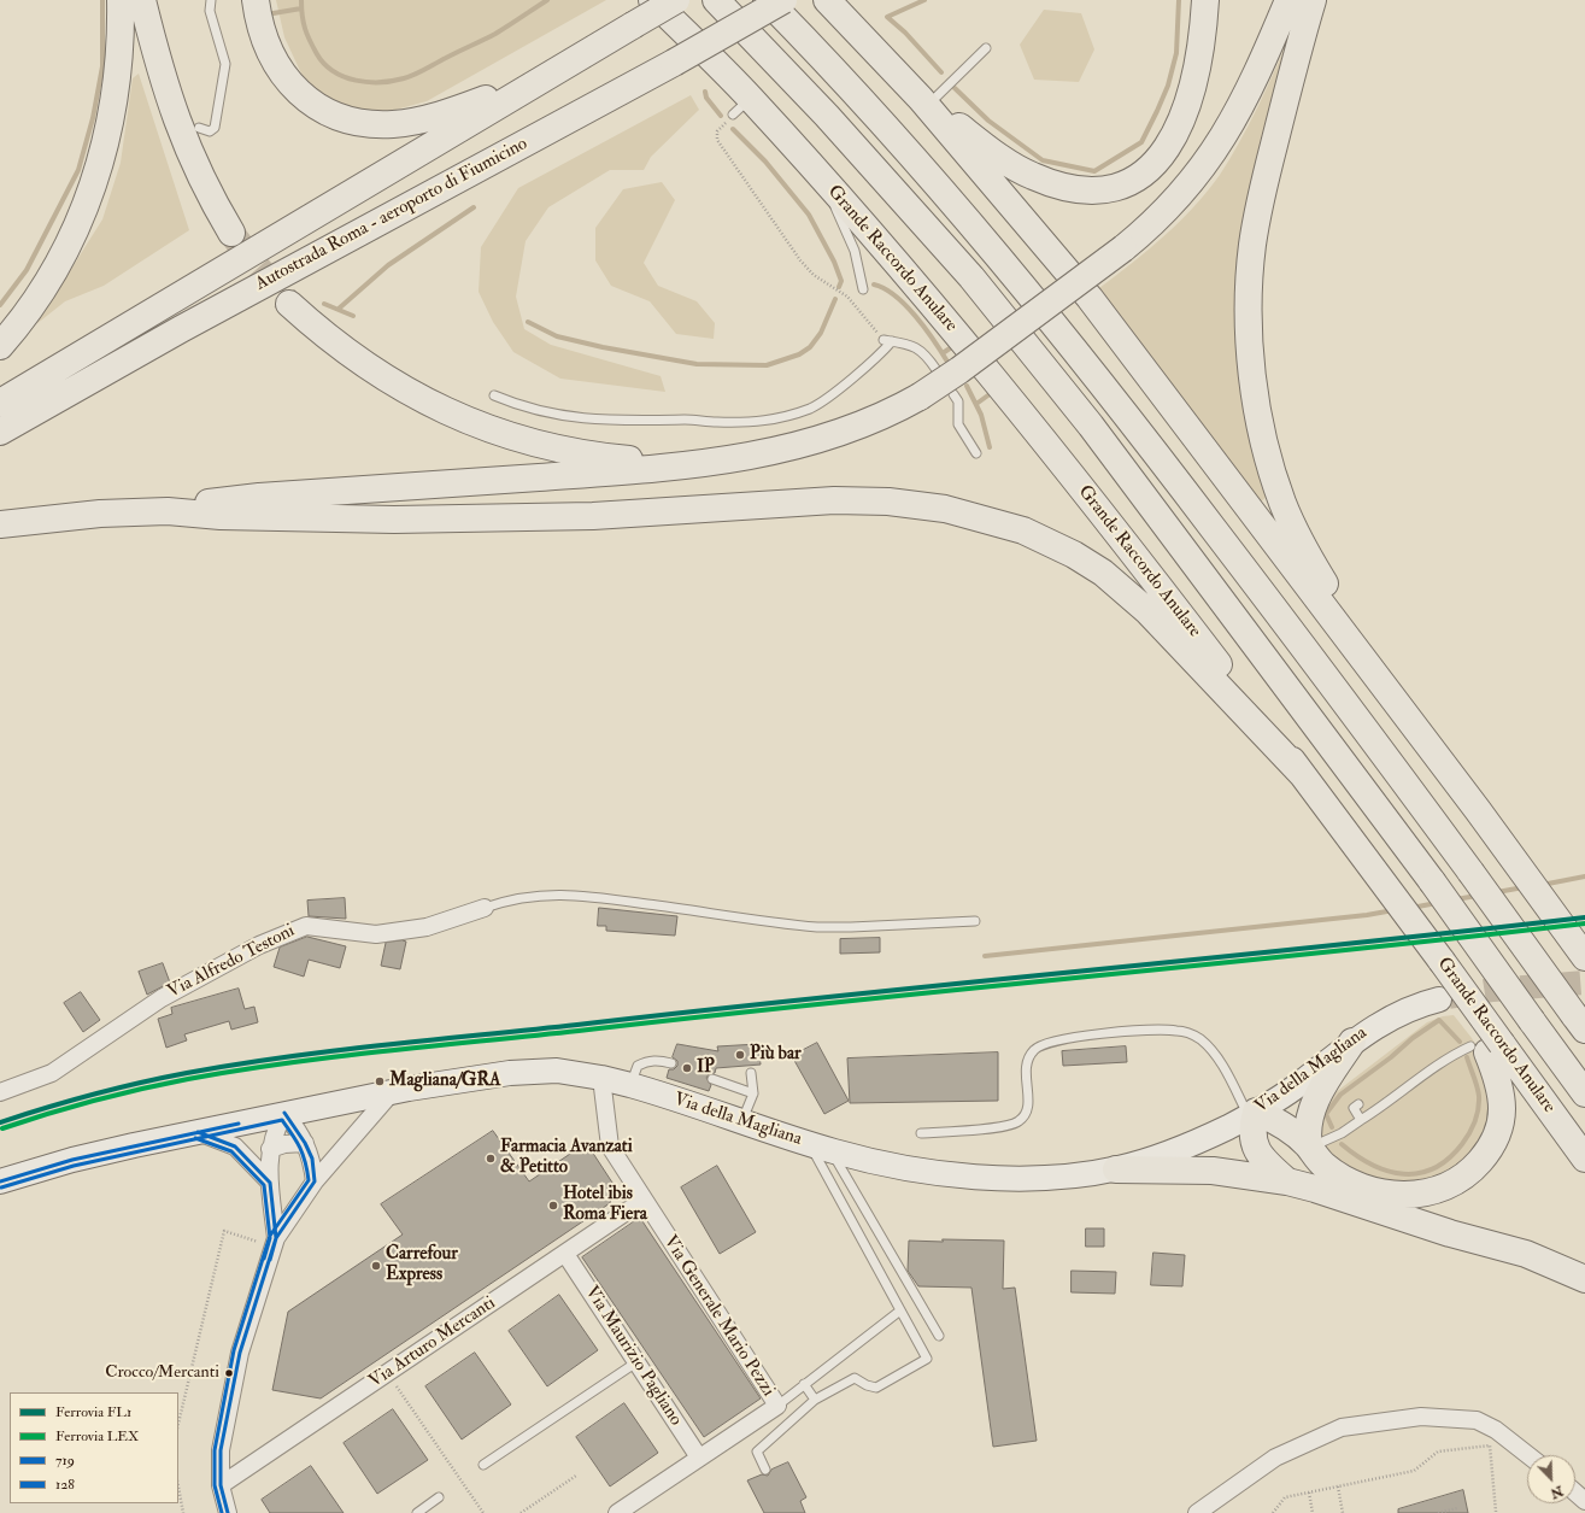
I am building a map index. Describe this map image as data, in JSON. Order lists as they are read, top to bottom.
{
  "streets": {
    "highway": ["Autostrada Roma - aeroporto di Fiumicino", "Grande Raccordo Anulare"],
    "main road": ["Via della Magliana"],
    "street": [
      "Via Alfredo Testoni",
      "Via Generale Mario Pezzi",
      "Via Arturo Mercanti",
      "Via Maurizio Pagliano"
    ]
  },
  "crossings": [
    ["Via della Magliana", "Via Generale Mario Pezzi"],
    ["Via Generale Mario Pezzi", "Via Arturo Mercanti"],
    ["Via Generale Mario Pezzi", "Via Maurizio Pagliano"],
    ["Via Arturo Mercanti", "Via Maurizio Pagliano"]
  ],
  "places": [
    "Più bar",
    "IP",
    "Magliana/GRA",
    "Farmacia Avanzati & Petitto",
    "Hotel ibis Roma Fiera",
    "Carrefour Express",
    "Crocco/Mercanti"
  ],
  "lines": [
    "rail line FL1",
    "rail line LEX",
    "transit line 719",
    "transit line 128"
  ],
  "legend": [
    "Ferrovia FL1",
    "Ferrovia LEX",
    "719",
    "128"
  ],
  "north": "bottom right"
}
